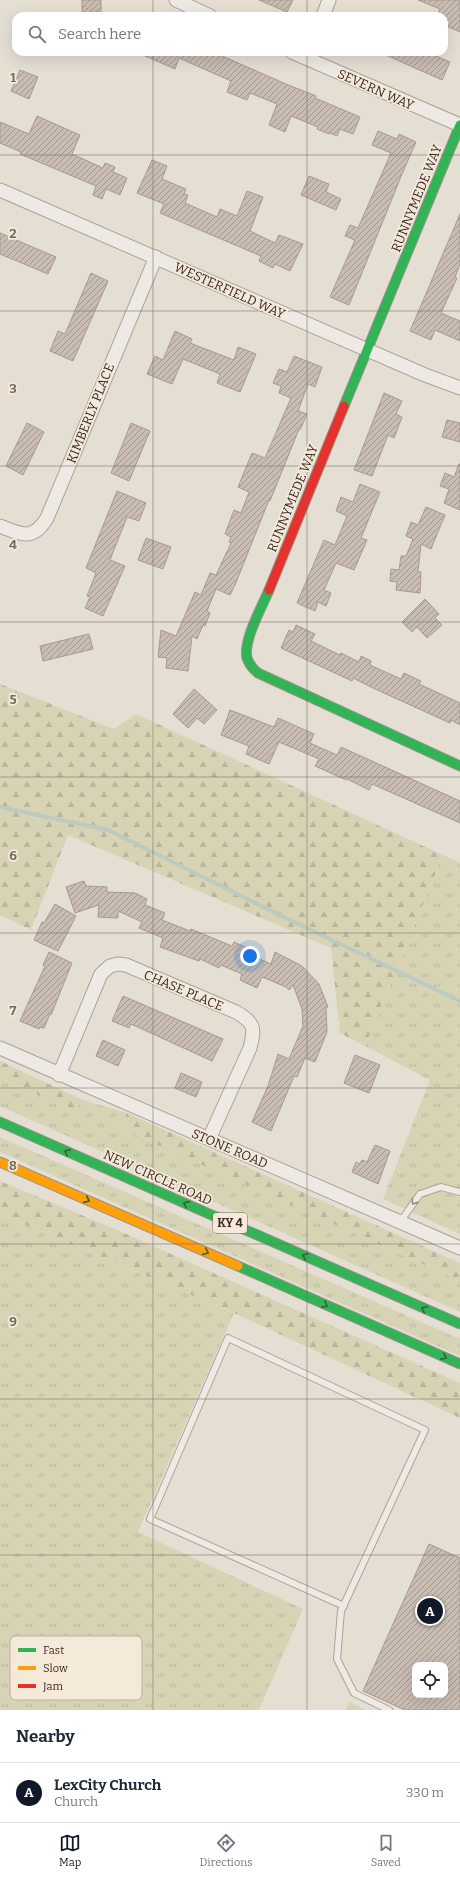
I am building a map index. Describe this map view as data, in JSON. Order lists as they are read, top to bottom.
{
  "streets": {
    "main road": ["RUNNYMEDE WAY", "NEW CIRCLE ROAD", "KY 4"],
    "street": [
      "SEVERN WAY",
      "WESTERFIELD WAY",
      "KIMBERLY PLACE",
      "CHASE PLACE",
      "STONE ROAD"
    ]
  },
  "crossings": [
    ["SEVERN WAY", "RUNNYMEDE WAY"],
    ["RUNNYMEDE WAY", "WESTERFIELD WAY"],
    ["WESTERFIELD WAY", "KIMBERLY PLACE"],
    ["CHASE PLACE", "STONE ROAD"]
  ],
  "legend": ["Fast", "Slow", "Jam"],
  "page": {
    "search": "Search here",
    "pins": "A",
    "heading": "Nearby",
    "list": [
      {
        "mark": "A",
        "name": "LexCity Church",
        "note": "Church",
        "value": "330 m"
      }
    ],
    "nav": ["Map", "Directions", "Saved"]
  },
  "grid": {
    "rows": [
      "1",
      "2",
      "3",
      "4",
      "5",
      "6",
      "7",
      "8",
      "9"
    ]
  }
}
